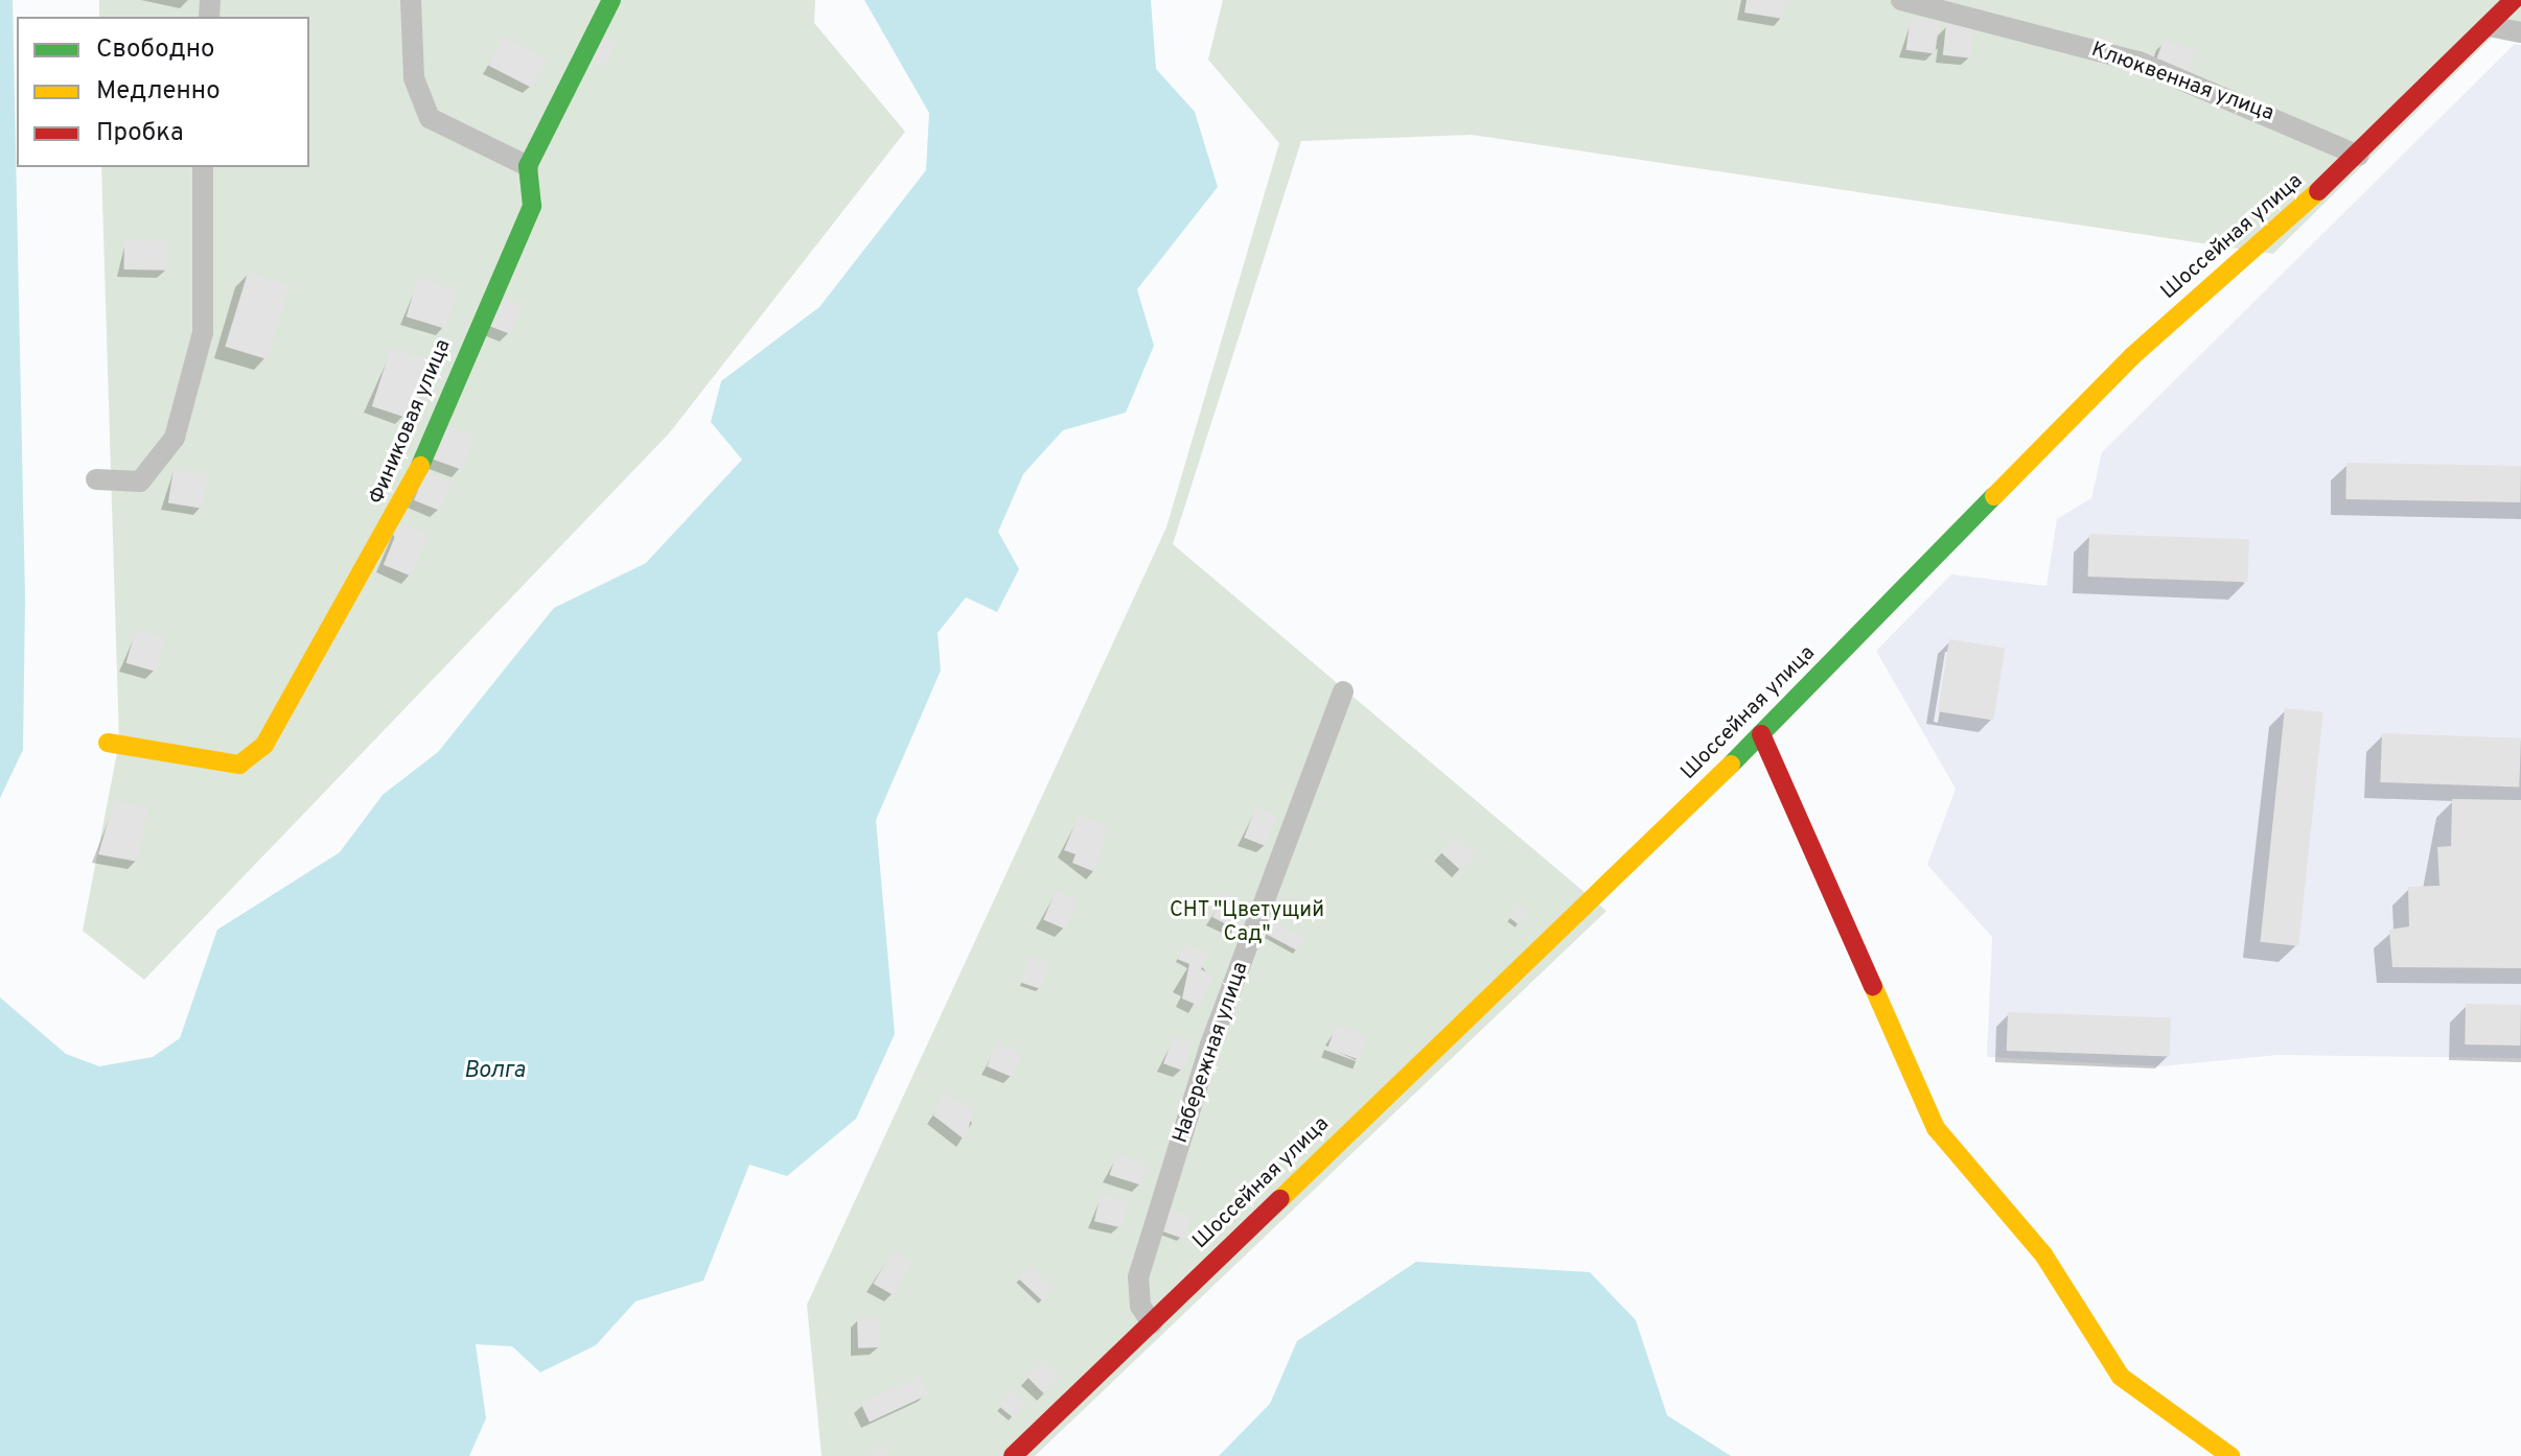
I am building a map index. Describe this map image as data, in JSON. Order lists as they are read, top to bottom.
{
  "streets": {
    "street": [
      "Клюквенная улица",
      "Шоссейная улица",
      "Финиковая улица",
      "Набережная улица"
    ]
  },
  "crossings": [
    ["Клюквенная улица", "Шоссейная улица"],
    ["Шоссейная улица", "Набережная улица"]
  ],
  "water": ["Волга"],
  "parks": ["СНТ \"Цветущий Сад\""],
  "legend": ["Свободно", "Медленно", "Пробка"]
}
